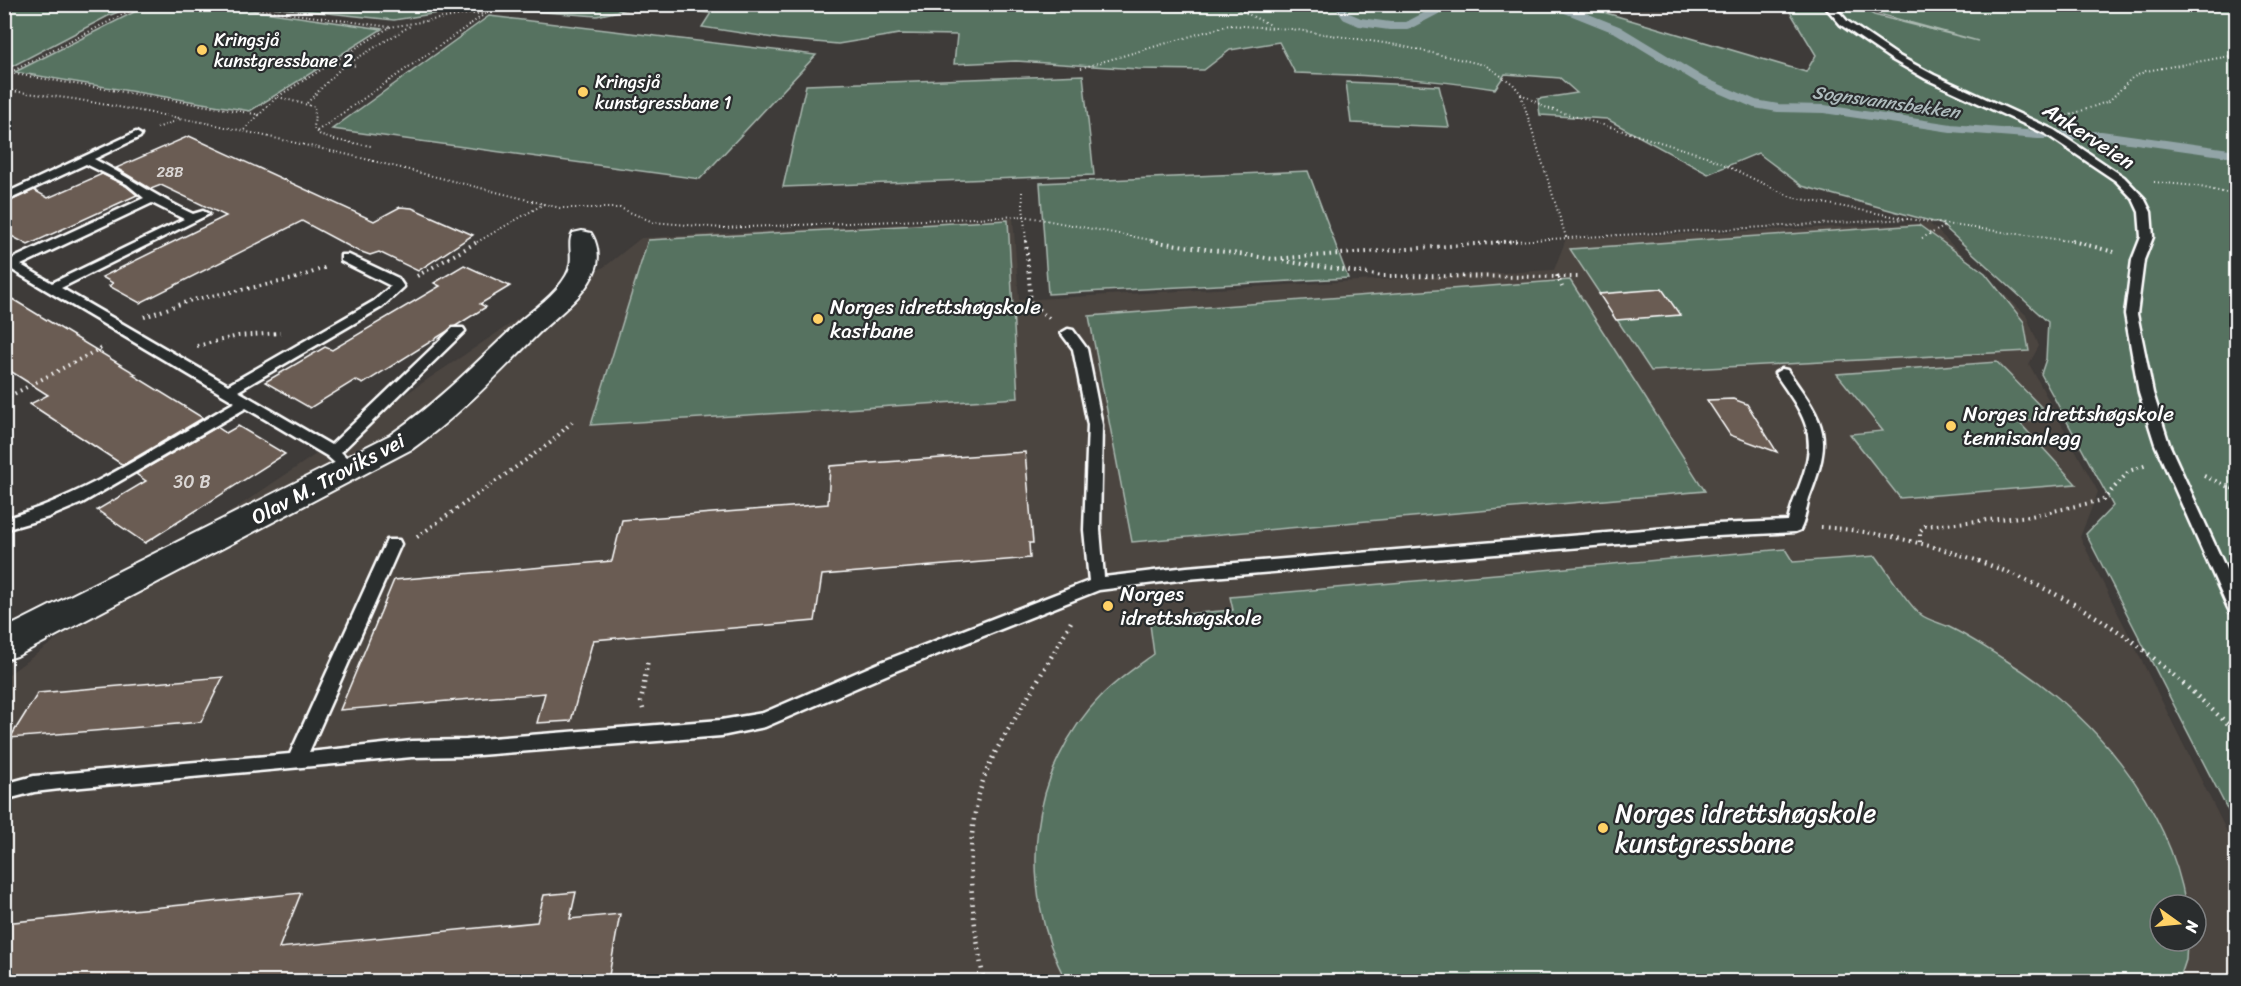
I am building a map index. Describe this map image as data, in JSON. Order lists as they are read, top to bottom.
{
  "streets": {
    "street": ["Olav M. Troviks vei"],
    "lane": ["Ankerveien"]
  },
  "water": ["Sognsvannsbekken"],
  "places": [
    "Kringsjå kunstgressbane 2",
    "Kringsjå kunstgressbane 1",
    "Norges idrettshøgskole kastbane",
    "Norges idrettshøgskole tennisanlegg",
    "Norges idrettshøgskole",
    "Norges idrettshøgskole kunstgressbane"
  ],
  "house_numbers": ["28B", "30 B"],
  "north": "right"
}
